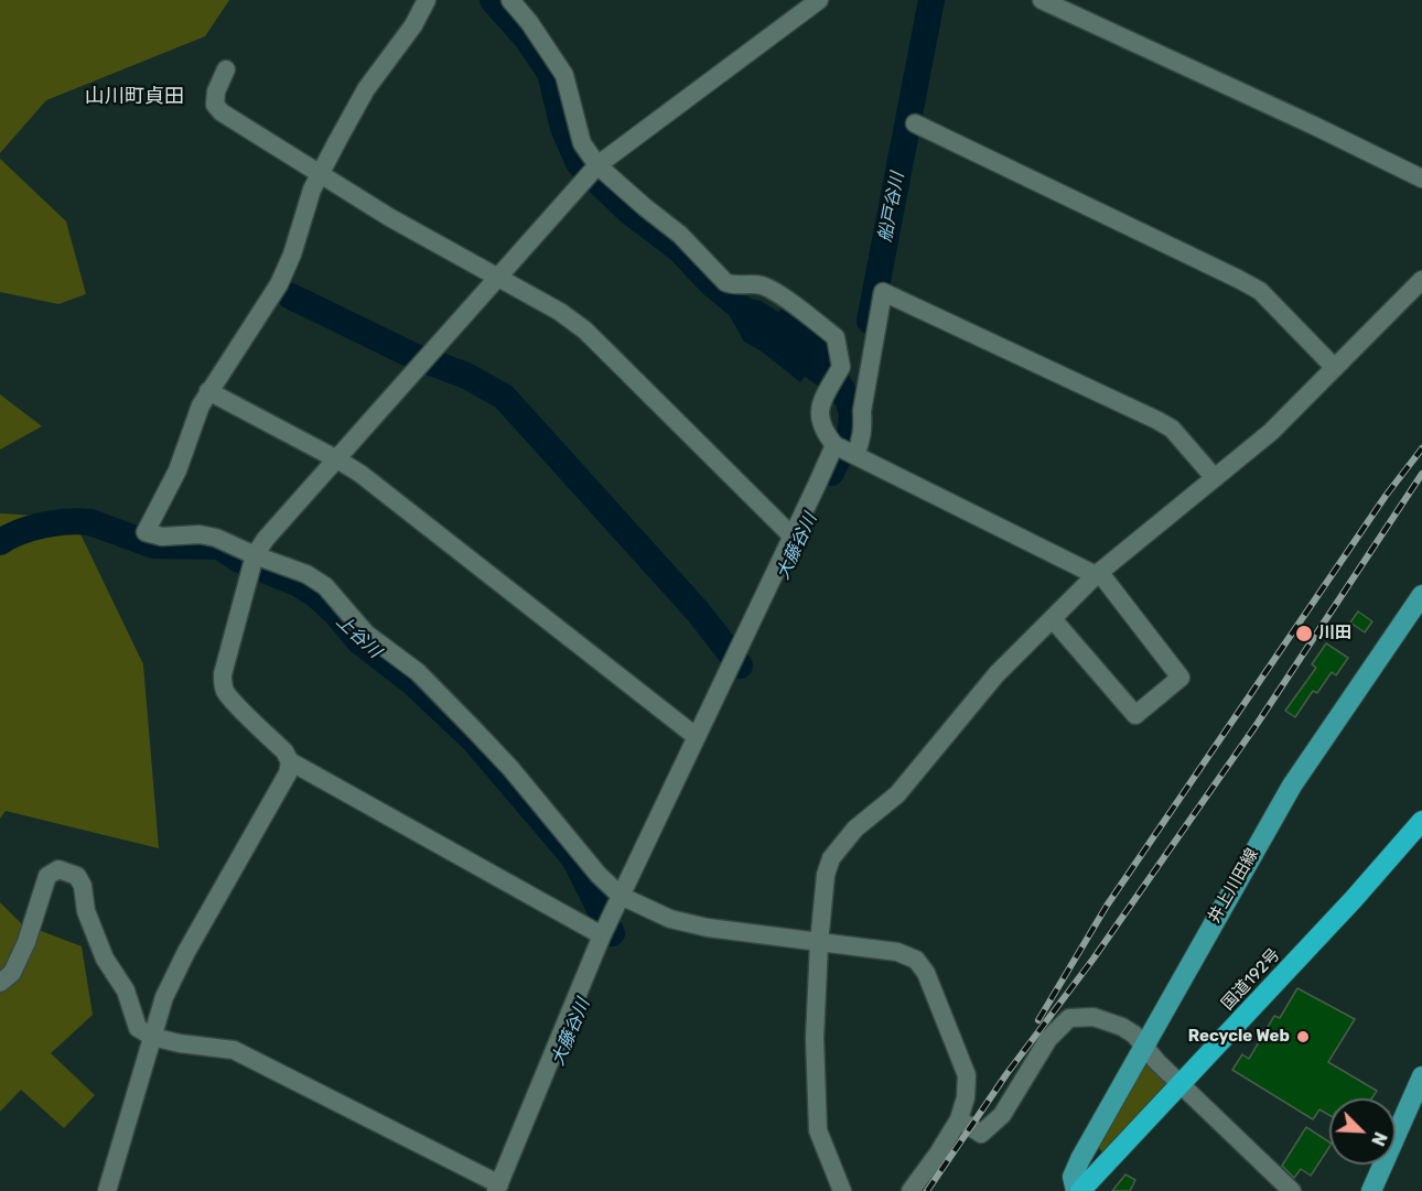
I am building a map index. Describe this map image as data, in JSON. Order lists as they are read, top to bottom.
{
  "streets": {
    "highway": ["国道192号"],
    "main road": ["井上川田線"]
  },
  "crossings": [
    ["井上川田線", "国道192号"]
  ],
  "districts": ["山川町貞田"],
  "water": ["船戸谷川", "大藤谷川", "上谷川"],
  "places": ["川田", "Recycle Web"],
  "north": "bottom right"
}
